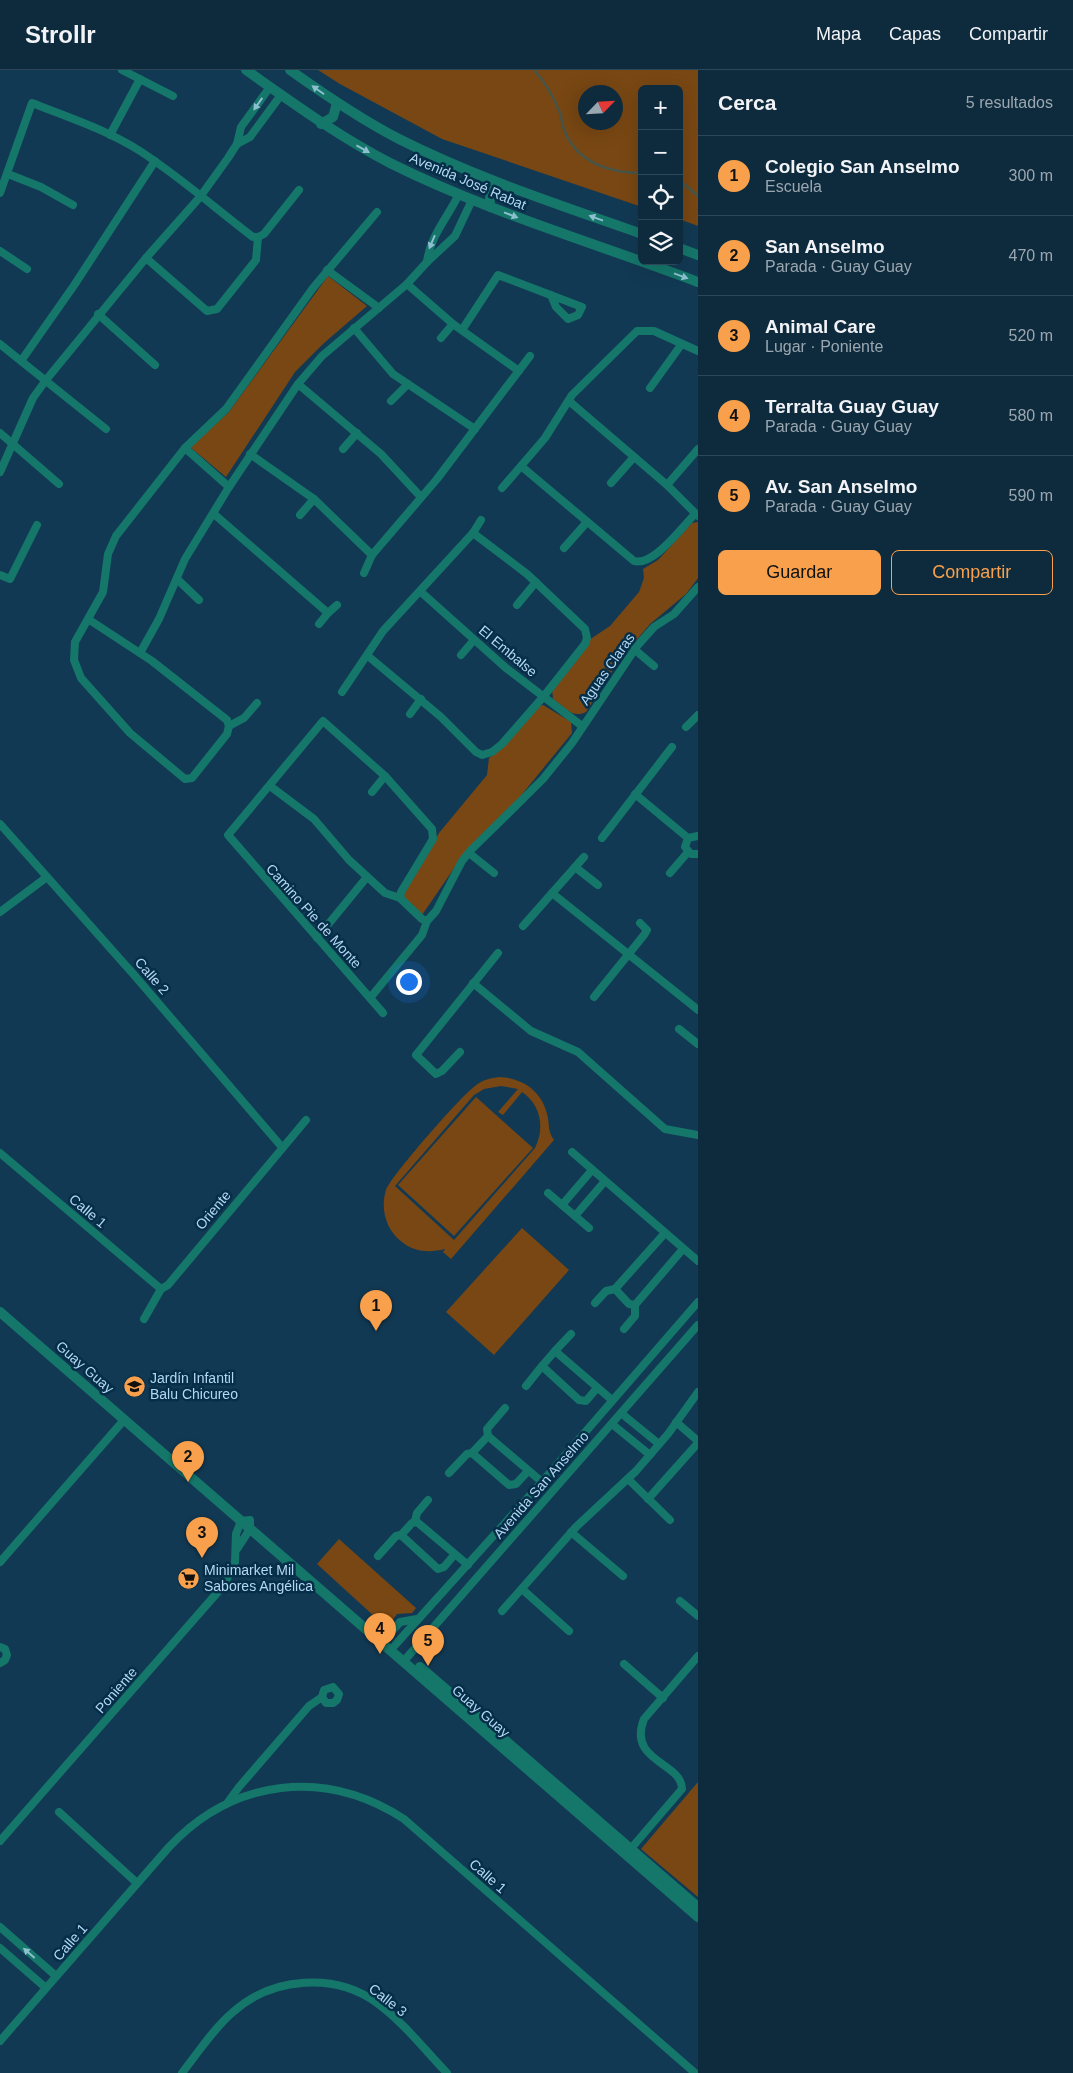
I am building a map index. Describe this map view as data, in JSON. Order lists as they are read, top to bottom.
{
  "streets": {
    "street": [
      "Avenida José Rabat",
      "El Embalse",
      "Aguas Claras",
      "Camino Pie de Monte",
      "Calle 2",
      "Oriente",
      "Calle 1",
      "Guay Guay",
      "Avenida San Anselmo",
      "Poniente",
      "Calle 3"
    ]
  },
  "crossings": [
    ["El Embalse", "Aguas Claras"],
    ["Aguas Claras", "Camino Pie de Monte"],
    ["Calle 2", "Oriente"],
    ["Oriente", "Calle 1"],
    ["Guay Guay", "Avenida San Anselmo"],
    ["Guay Guay", "Poniente"]
  ],
  "places": {
    "school or university": ["Jardín Infantil Balu Chicureo"],
    "supermarket": ["Minimarket Mil Sabores Angélica"]
  },
  "north": "top right",
  "page": {
    "header": "Strollr",
    "nav": ["Mapa", "Capas", "Compartir"],
    "heading": ["Cerca", "5 resultados"],
    "map_buttons": ["+", "−"],
    "list": [
      {
        "mark": "1",
        "name": "Colegio San Anselmo",
        "note": "Escuela",
        "value": "300 m"
      },
      {
        "mark": "2",
        "name": "San Anselmo",
        "note": "Parada · Guay Guay",
        "value": "470 m"
      },
      {
        "mark": "3",
        "name": "Animal Care",
        "note": "Lugar · Poniente",
        "value": "520 m"
      },
      {
        "mark": "4",
        "name": "Terralta Guay Guay",
        "note": "Parada · Guay Guay",
        "value": "580 m"
      },
      {
        "mark": "5",
        "name": "Av. San Anselmo",
        "note": "Parada · Guay Guay",
        "value": "590 m"
      }
    ],
    "buttons": ["Guardar", "Compartir"],
    "pins": [
      "1",
      "2",
      "3",
      "4",
      "5"
    ]
  }
}
